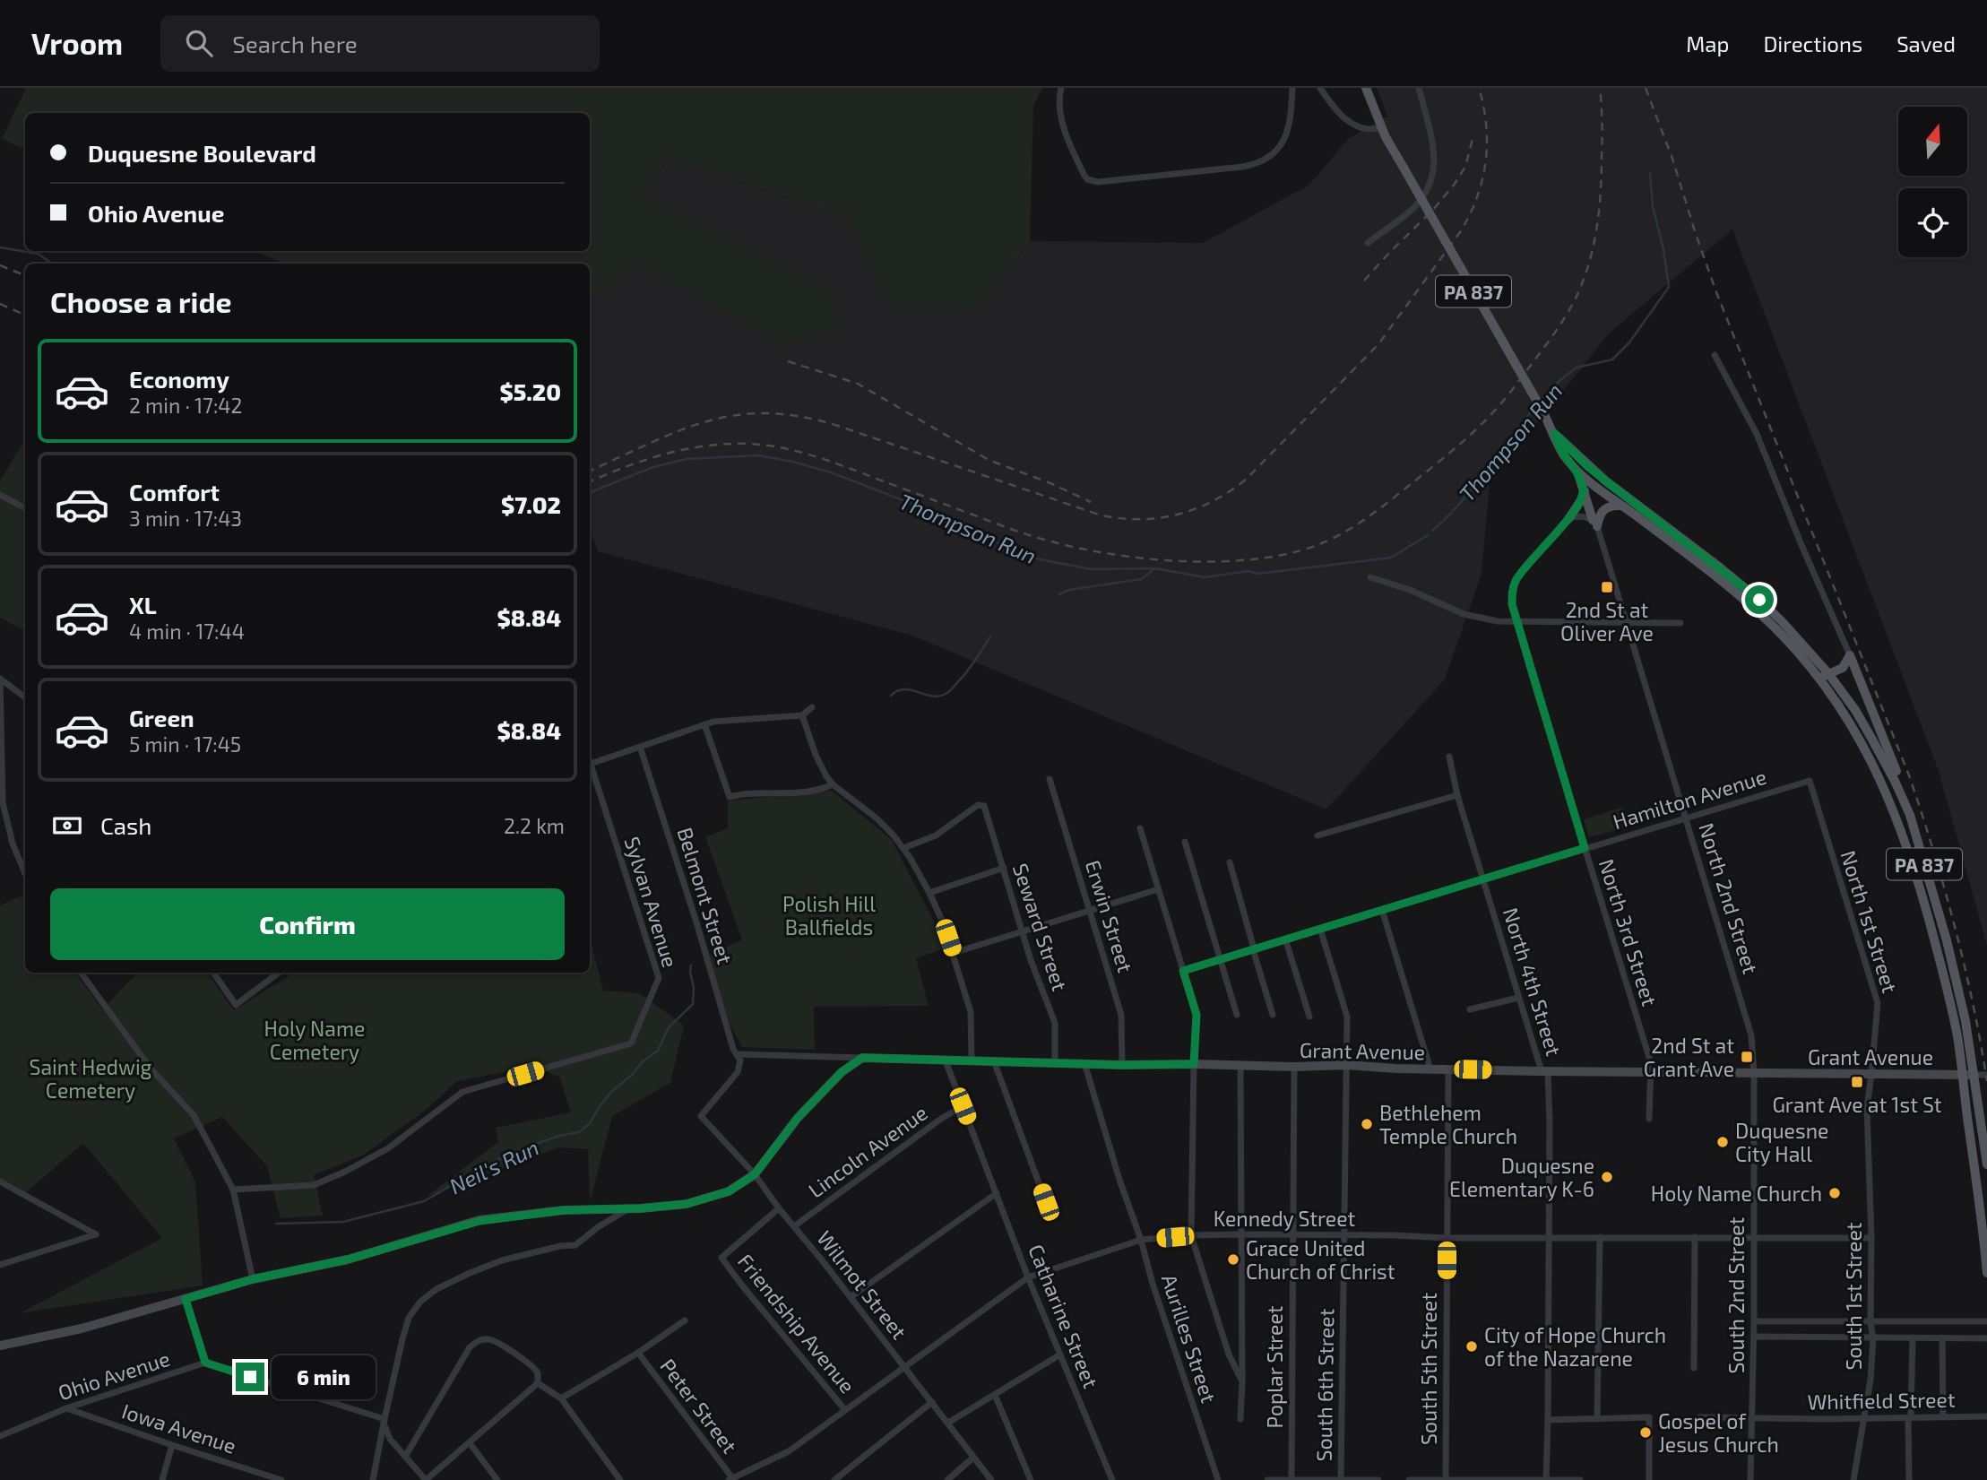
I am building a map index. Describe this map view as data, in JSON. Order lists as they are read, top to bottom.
{
  "streets": {
    "main road": ["PA 837"],
    "street": [
      "Hamilton Avenue",
      "Belmont Street",
      "North 2nd Street",
      "Sylvan Avenue",
      "Erwin Street",
      "North 1st Street",
      "Seward Street",
      "North 3rd Street",
      "North 4th Street",
      "Grant Avenue",
      "Lincoln Avenue",
      "Kennedy Street",
      "Wilmot Street",
      "South 2nd Street",
      "South 1st Street",
      "Catharine Street",
      "Friendship Avenue",
      "Aurilles Street",
      "Poplar Street",
      "South 5th Street",
      "Ohio Avenue",
      "South 6th Street",
      "Whitfield Street",
      "Peter Street",
      "Iowa Avenue"
    ]
  },
  "crossings": [
    ["PA 837", "Grant Avenue"],
    ["Hamilton Avenue", "North 2nd Street"],
    ["Hamilton Avenue", "North 1st Street"],
    ["Hamilton Avenue", "North 3rd Street"],
    ["Hamilton Avenue", "North 4th Street"],
    ["Hamilton Avenue", "South 6th Street"],
    ["Belmont Street", "Grant Avenue"],
    ["Belmont Street", "Wilmot Street"],
    ["North 2nd Street", "Grant Avenue"],
    ["North 2nd Street", "South 2nd Street"],
    ["Erwin Street", "Grant Avenue"],
    ["North 1st Street", "Grant Avenue"],
    ["North 1st Street", "South 1st Street"],
    ["Seward Street", "Grant Avenue"],
    ["North 3rd Street", "Grant Avenue"],
    ["North 4th Street", "Grant Avenue"],
    ["North 4th Street", "Kennedy Street"],
    ["Grant Avenue", "Wilmot Street"],
    ["Grant Avenue", "South 2nd Street"],
    ["Grant Avenue", "South 1st Street"],
    ["Grant Avenue", "Catharine Street"],
    ["Grant Avenue", "Aurilles Street"],
    ["Grant Avenue", "Poplar Street"],
    ["Grant Avenue", "South 5th Street"],
    ["Grant Avenue", "South 6th Street"],
    ["Lincoln Avenue", "Wilmot Street"],
    ["Lincoln Avenue", "Catharine Street"],
    ["Kennedy Street", "Wilmot Street"],
    ["Kennedy Street", "South 2nd Street"],
    ["Kennedy Street", "South 1st Street"],
    ["Kennedy Street", "Catharine Street"],
    ["Kennedy Street", "Friendship Avenue"],
    ["Kennedy Street", "Aurilles Street"],
    ["Kennedy Street", "Poplar Street"],
    ["Kennedy Street", "South 5th Street"],
    ["Kennedy Street", "South 6th Street"],
    ["Kennedy Street", "Peter Street"],
    ["Wilmot Street", "Friendship Avenue"],
    ["South 2nd Street", "Whitfield Street"],
    ["South 1st Street", "Whitfield Street"],
    ["Ohio Avenue", "Iowa Avenue"]
  ],
  "water": ["Thompson Run", "Neil's Run"],
  "parks": ["Polish Hill Ballfields", "Holy Name Cemetery", "Saint Hedwig Cemetery"],
  "places": {
    "transit": ["2nd St at Oliver Ave", "2nd St at Grant Ave", "Grant Ave at 1st St"],
    "other": [
      "Bethlehem Temple Church",
      "Duquesne City Hall",
      "Duquesne Elementary K-6",
      "Holy Name Church",
      "Grace United Church of Christ",
      "City of Hope Church of the Nazarene",
      "Gospel of Jesus Church"
    ]
  },
  "north": "top",
  "page": {
    "header": "Vroom",
    "search": "Search here",
    "nav": ["Map", "Directions", "Saved"],
    "banner": ["Duquesne Boulevard", "Ohio Avenue"],
    "heading": "Choose a ride",
    "list": [
      {
        "name": "Economy",
        "note": "2 min · 17:42",
        "value": "$5.20"
      },
      {
        "name": "Comfort",
        "note": "3 min · 17:43",
        "value": "$7.02"
      },
      {
        "name": "XL",
        "note": "4 min · 17:44",
        "value": "$8.84"
      },
      {
        "name": "Green",
        "note": "5 min · 17:45",
        "value": "$8.84"
      }
    ],
    "pay": ["Cash", "2.2 km"],
    "buttons": "Confirm",
    "bubble": "6 min"
  }
}
